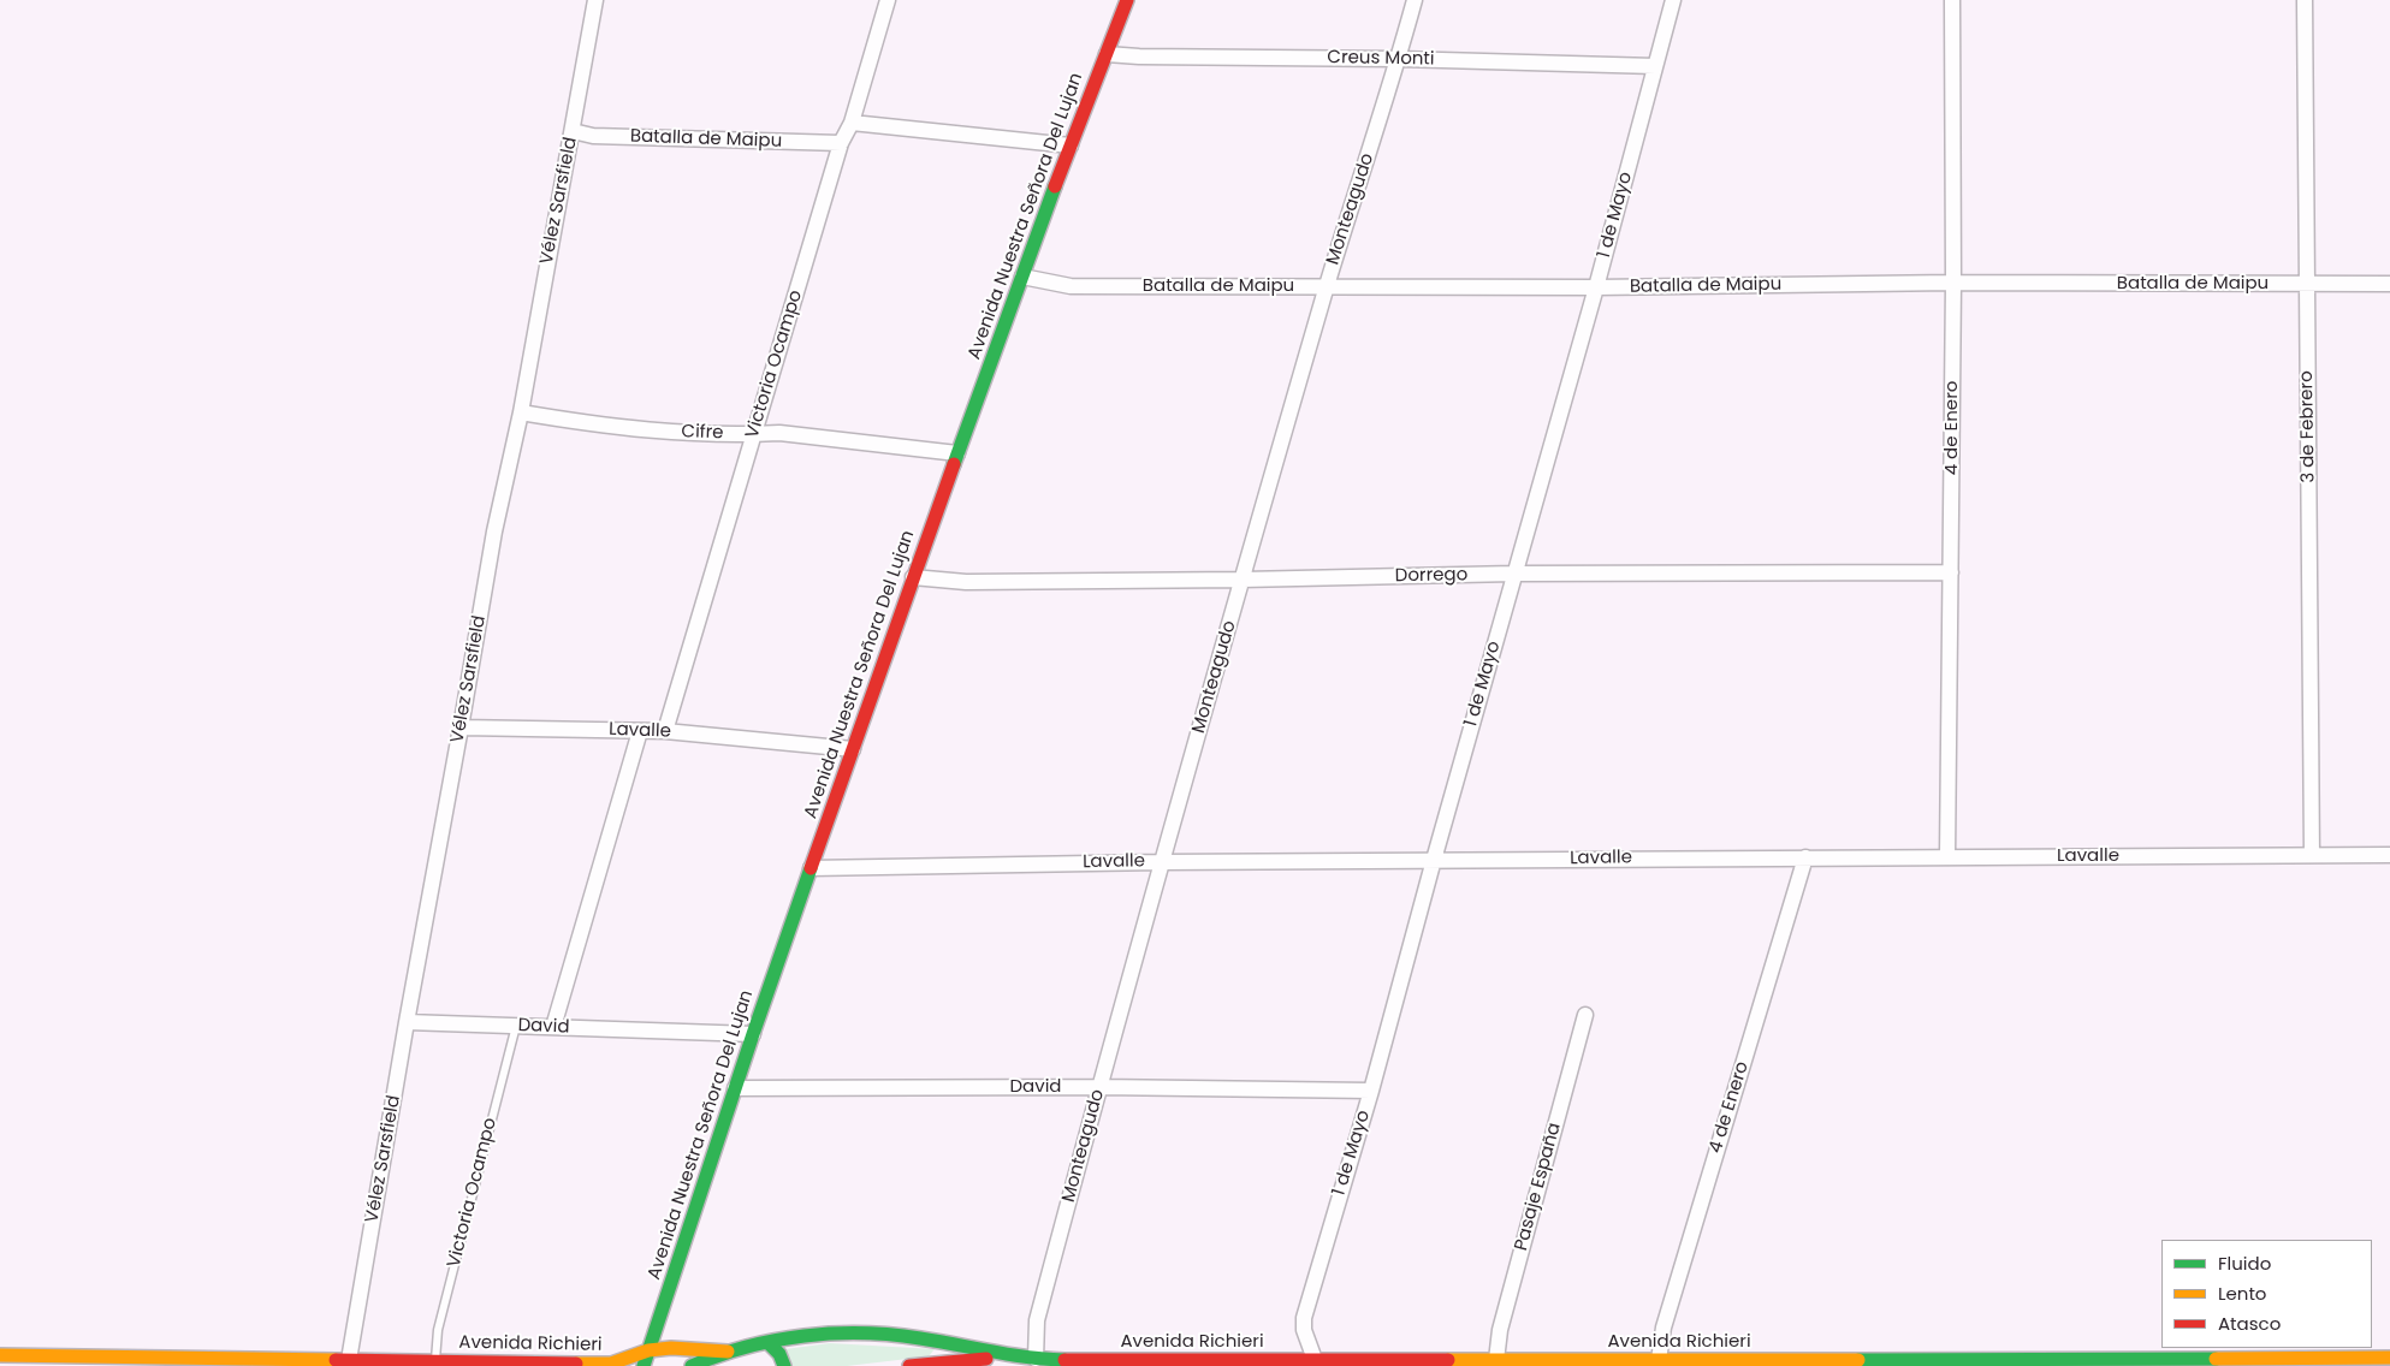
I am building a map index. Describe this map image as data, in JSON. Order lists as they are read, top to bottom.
{
  "streets": {
    "street": [
      "Creus Monti",
      "Batalla de Maipu",
      "Vélez Sarsfield",
      "Monteagudo",
      "1 de Mayo",
      "Avenida Nuestra Señora Del Lujan",
      "Victoria Ocampo",
      "3 de Febrero",
      "4 de Enero",
      "Cifre",
      "Dorrego",
      "Lavalle",
      "David",
      "Pasaje España",
      "Avenida Richieri"
    ]
  },
  "crossings": [
    ["Creus Monti", "Monteagudo"],
    ["Creus Monti", "1 de Mayo"],
    ["Creus Monti", "Avenida Nuestra Señora Del Lujan"],
    ["Batalla de Maipu", "Vélez Sarsfield"],
    ["Batalla de Maipu", "Monteagudo"],
    ["Batalla de Maipu", "1 de Mayo"],
    ["Batalla de Maipu", "Avenida Nuestra Señora Del Lujan"],
    ["Batalla de Maipu", "Victoria Ocampo"],
    ["Batalla de Maipu", "3 de Febrero"],
    ["Batalla de Maipu", "4 de Enero"],
    ["Vélez Sarsfield", "Cifre"],
    ["Vélez Sarsfield", "Lavalle"],
    ["Vélez Sarsfield", "David"],
    ["Vélez Sarsfield", "Avenida Richieri"],
    ["Monteagudo", "Dorrego"],
    ["Monteagudo", "Lavalle"],
    ["Monteagudo", "David"],
    ["Monteagudo", "Avenida Richieri"],
    ["1 de Mayo", "Dorrego"],
    ["1 de Mayo", "Lavalle"],
    ["1 de Mayo", "David"],
    ["1 de Mayo", "Avenida Richieri"],
    ["Avenida Nuestra Señora Del Lujan", "Cifre"],
    ["Avenida Nuestra Señora Del Lujan", "Dorrego"],
    ["Avenida Nuestra Señora Del Lujan", "Lavalle"],
    ["Avenida Nuestra Señora Del Lujan", "David"],
    ["Avenida Nuestra Señora Del Lujan", "Avenida Richieri"],
    ["Victoria Ocampo", "Cifre"],
    ["Victoria Ocampo", "Lavalle"],
    ["Victoria Ocampo", "David"],
    ["Victoria Ocampo", "Avenida Richieri"],
    ["3 de Febrero", "Lavalle"],
    ["4 de Enero", "Dorrego"],
    ["4 de Enero", "Lavalle"],
    ["4 de Enero", "Avenida Richieri"],
    ["Pasaje España", "Avenida Richieri"]
  ],
  "legend": ["Fluido", "Lento", "Atasco"]
}
